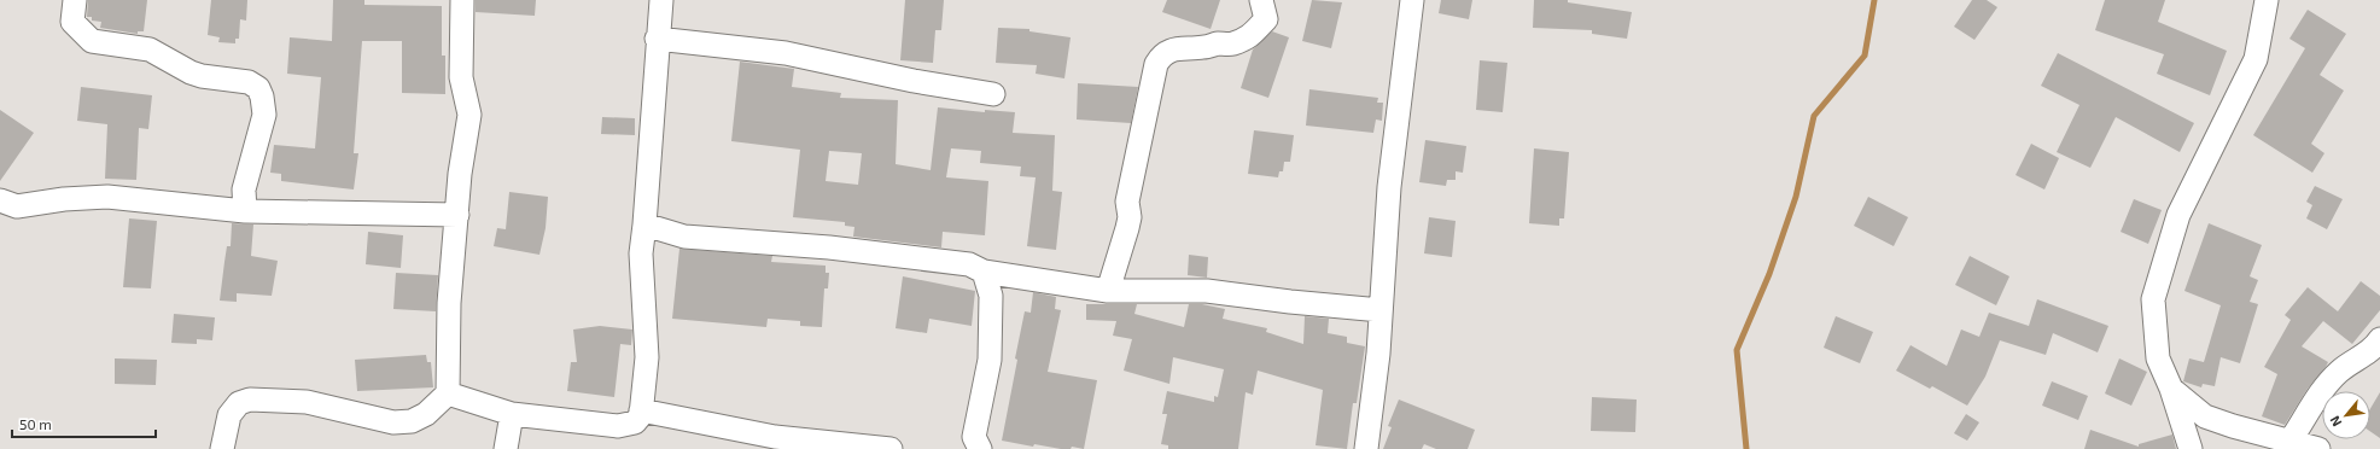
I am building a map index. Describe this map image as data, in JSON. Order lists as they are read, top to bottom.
{
  "scale_bar": "50 m",
  "north": "bottom left"
}
